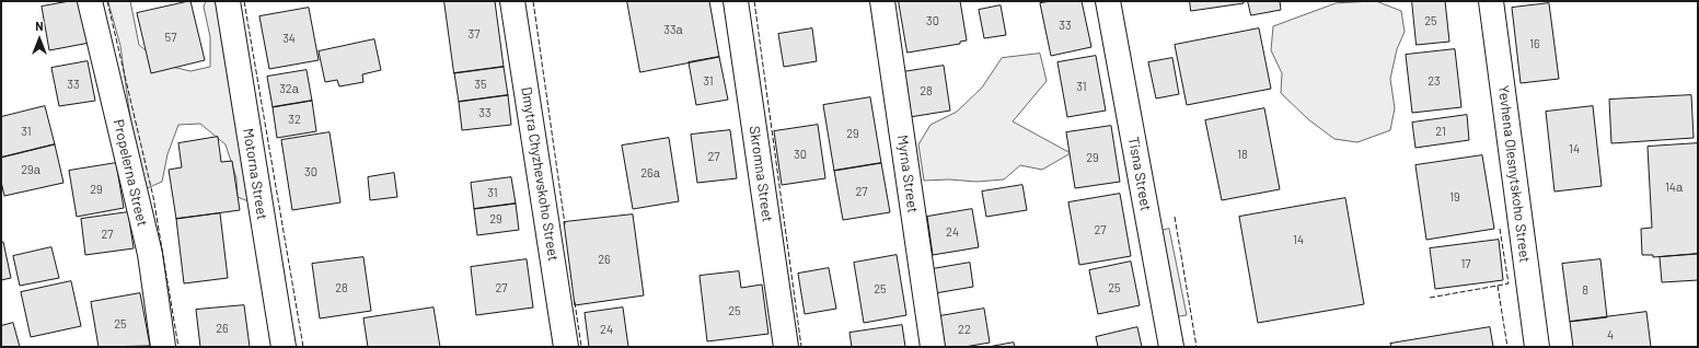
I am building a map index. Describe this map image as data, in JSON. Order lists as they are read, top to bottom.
{
  "streets": {
    "street": [
      "Propelerna Street",
      "Motorna Street",
      "Dmytra Chyzhevskoho Street",
      "Skromna Street",
      "Myrna Street",
      "Tisna Street",
      "Yevhena Olesnytskoho Street"
    ]
  },
  "house_numbers": [
    "30",
    "25",
    "33",
    "33а",
    "37",
    "57",
    "34",
    "16",
    "31",
    "23",
    "33",
    "35",
    "31",
    "32а",
    "28",
    "33",
    "32",
    "31",
    "21",
    "29",
    "14",
    "30",
    "18",
    "27",
    "29",
    "29а",
    "30",
    "26а",
    "14а",
    "29",
    "27",
    "31",
    "19",
    "29",
    "27",
    "24",
    "27",
    "14",
    "26",
    "17",
    "28",
    "27",
    "25",
    "25",
    "8",
    "25",
    "25",
    "26",
    "24",
    "22",
    "4"
  ],
  "north": "top"
}
